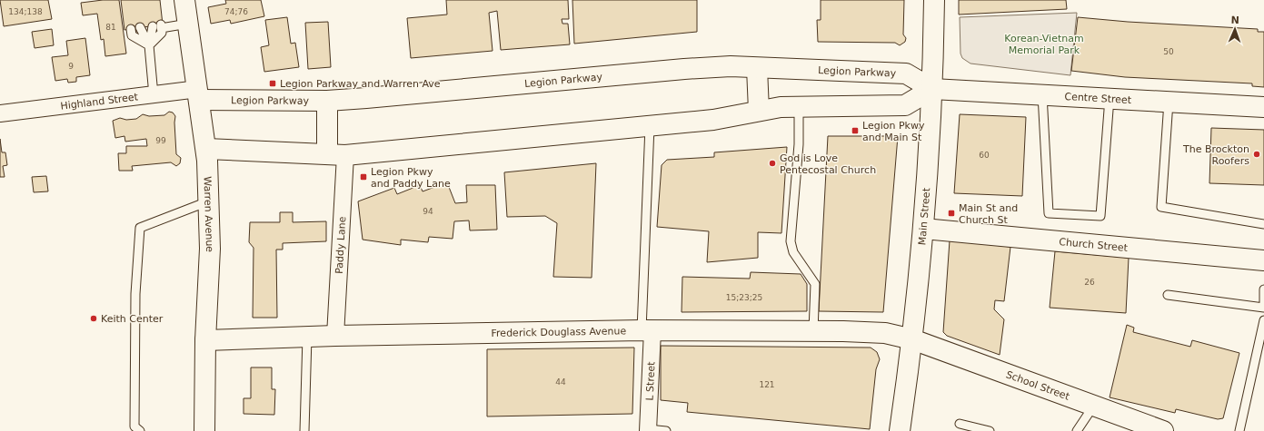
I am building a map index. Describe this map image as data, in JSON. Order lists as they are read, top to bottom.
{
  "streets": {
    "main road": [
      "Legion Parkway",
      "Centre Street",
      "Warren Avenue",
      "Main Street",
      "Church Street",
      "Frederick Douglass Avenue",
      "School Street"
    ],
    "street": ["Highland Street", "Paddy Lane", "L Street"]
  },
  "crossings": [
    ["Legion Parkway", "Centre Street"],
    ["Legion Parkway", "Highland Street"],
    ["Legion Parkway", "Warren Avenue"],
    ["Legion Parkway", "Main Street"],
    ["Centre Street", "Main Street"],
    ["Highland Street", "Warren Avenue"],
    ["Warren Avenue", "Frederick Douglass Avenue"],
    ["Main Street", "Church Street"],
    ["Main Street", "Frederick Douglass Avenue"],
    ["Main Street", "School Street"],
    ["Paddy Lane", "Frederick Douglass Avenue"],
    ["Frederick Douglass Avenue", "L Street"],
    ["Frederick Douglass Avenue", "School Street"]
  ],
  "parks": ["Korean-Vietnam Memorial Park"],
  "places": {
    "transit": [
      "Legion Parkway and Warren Ave",
      "Legion Pkwy and Main St",
      "Legion Pkwy and Paddy Lane",
      "Main St and Church St"
    ],
    "other": ["The Brockton Roofers", "God is Love Pentecostal Church", "Keith Center"]
  },
  "house_numbers": [
    "134;138",
    "74;76",
    "81",
    "50",
    "9",
    "99",
    "60",
    "94",
    "26",
    "15;23;25",
    "44",
    "121"
  ],
  "north": "top"
}
